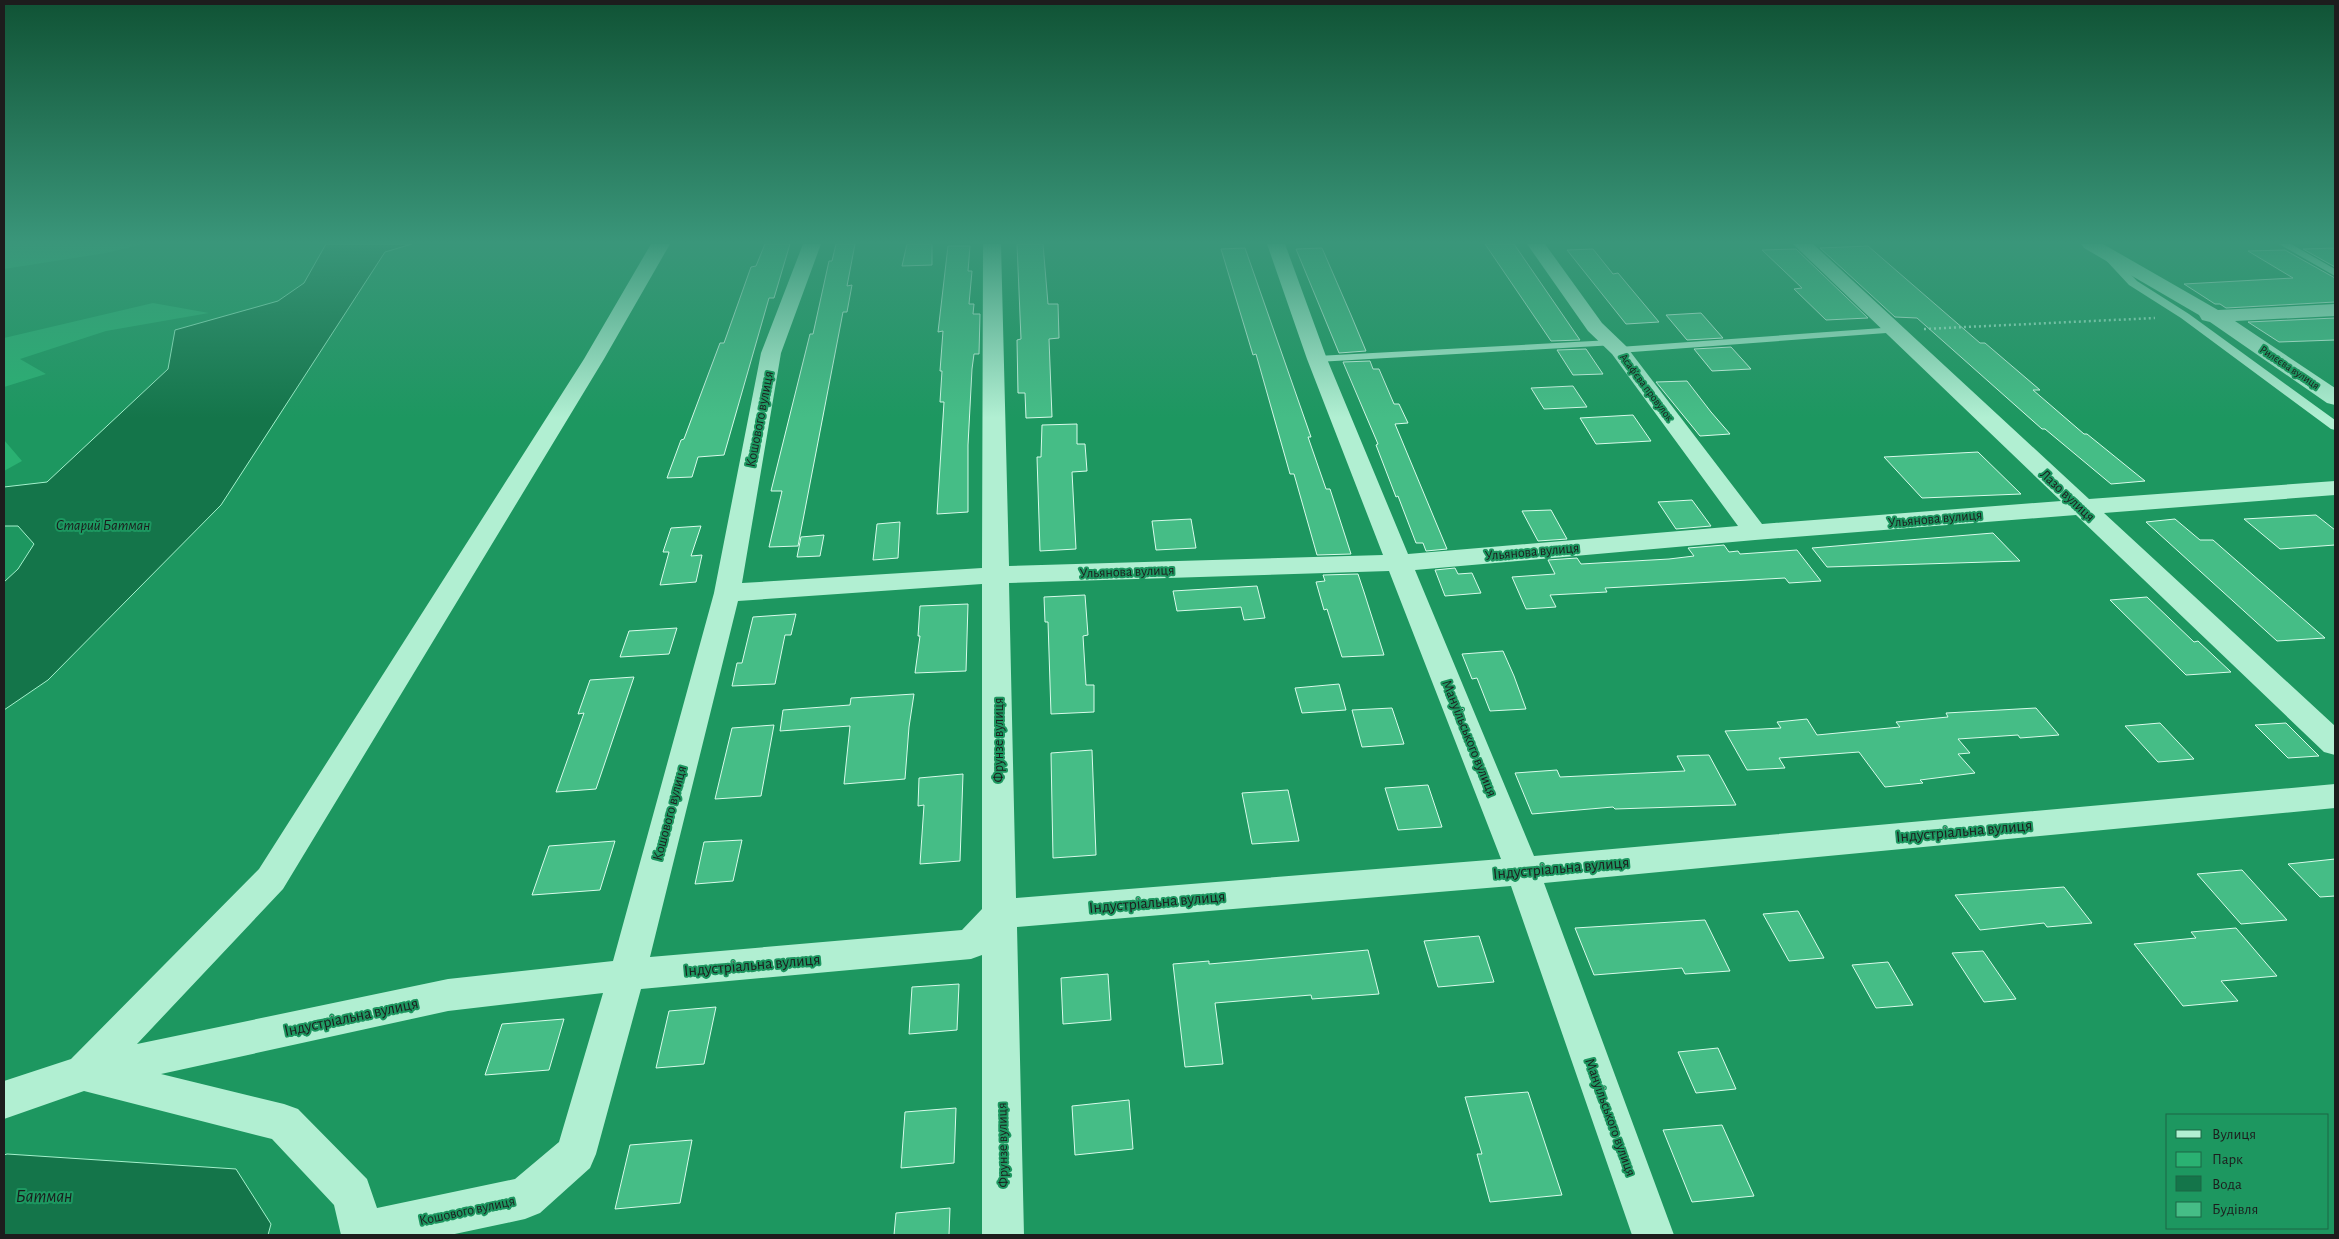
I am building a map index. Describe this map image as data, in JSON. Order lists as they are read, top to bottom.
{
  "streets": {
    "street": [
      "Рилєєва вулиця",
      "Асаф’єва провулок",
      "Кошового вулиця",
      "Лазо вулиця",
      "Ульянова вулиця",
      "Мануільського вулиця",
      "Фрунзе вулиця",
      "Індустріальна вулиця"
    ]
  },
  "crossings": [
    ["Асаф’єва провулок", "Ульянова вулиця"],
    ["Кошового вулиця", "Ульянова вулиця"],
    ["Кошового вулиця", "Індустріальна вулиця"],
    ["Лазо вулиця", "Ульянова вулиця"],
    ["Ульянова вулиця", "Мануільського вулиця"],
    ["Ульянова вулиця", "Фрунзе вулиця"],
    ["Мануільського вулиця", "Індустріальна вулиця"],
    ["Фрунзе вулиця", "Індустріальна вулиця"]
  ],
  "water": ["Старий Батман", "Батман"],
  "legend": [
    "Вулиця",
    "Парк",
    "Вода",
    "Будівля"
  ]
}
